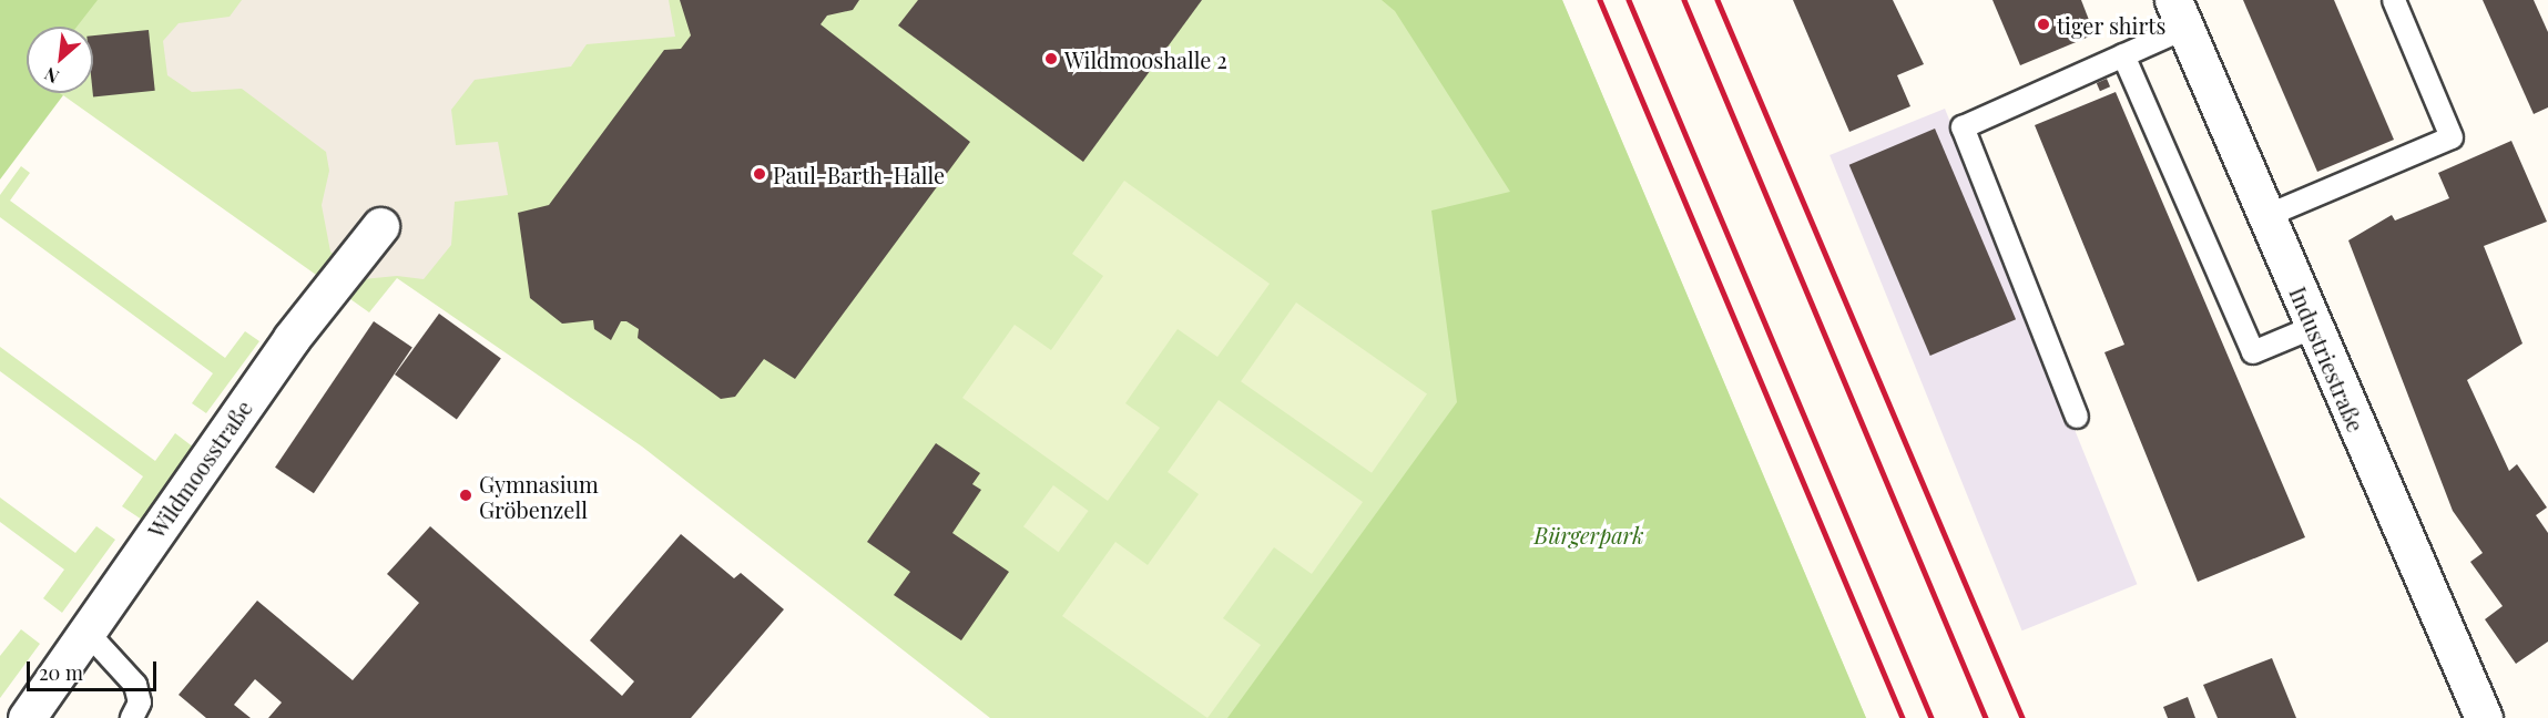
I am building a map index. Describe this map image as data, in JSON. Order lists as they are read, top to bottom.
{
  "streets": {
    "street": ["Industriestraße", "Wildmoosstraße"]
  },
  "parks": ["Bürgerpark"],
  "places": [
    "tiger shirts",
    "Wildmooshalle 2",
    "Paul-Barth-Halle",
    "Gymnasium Gröbenzell"
  ],
  "scale_bar": "20 m",
  "north": "bottom left"
}
